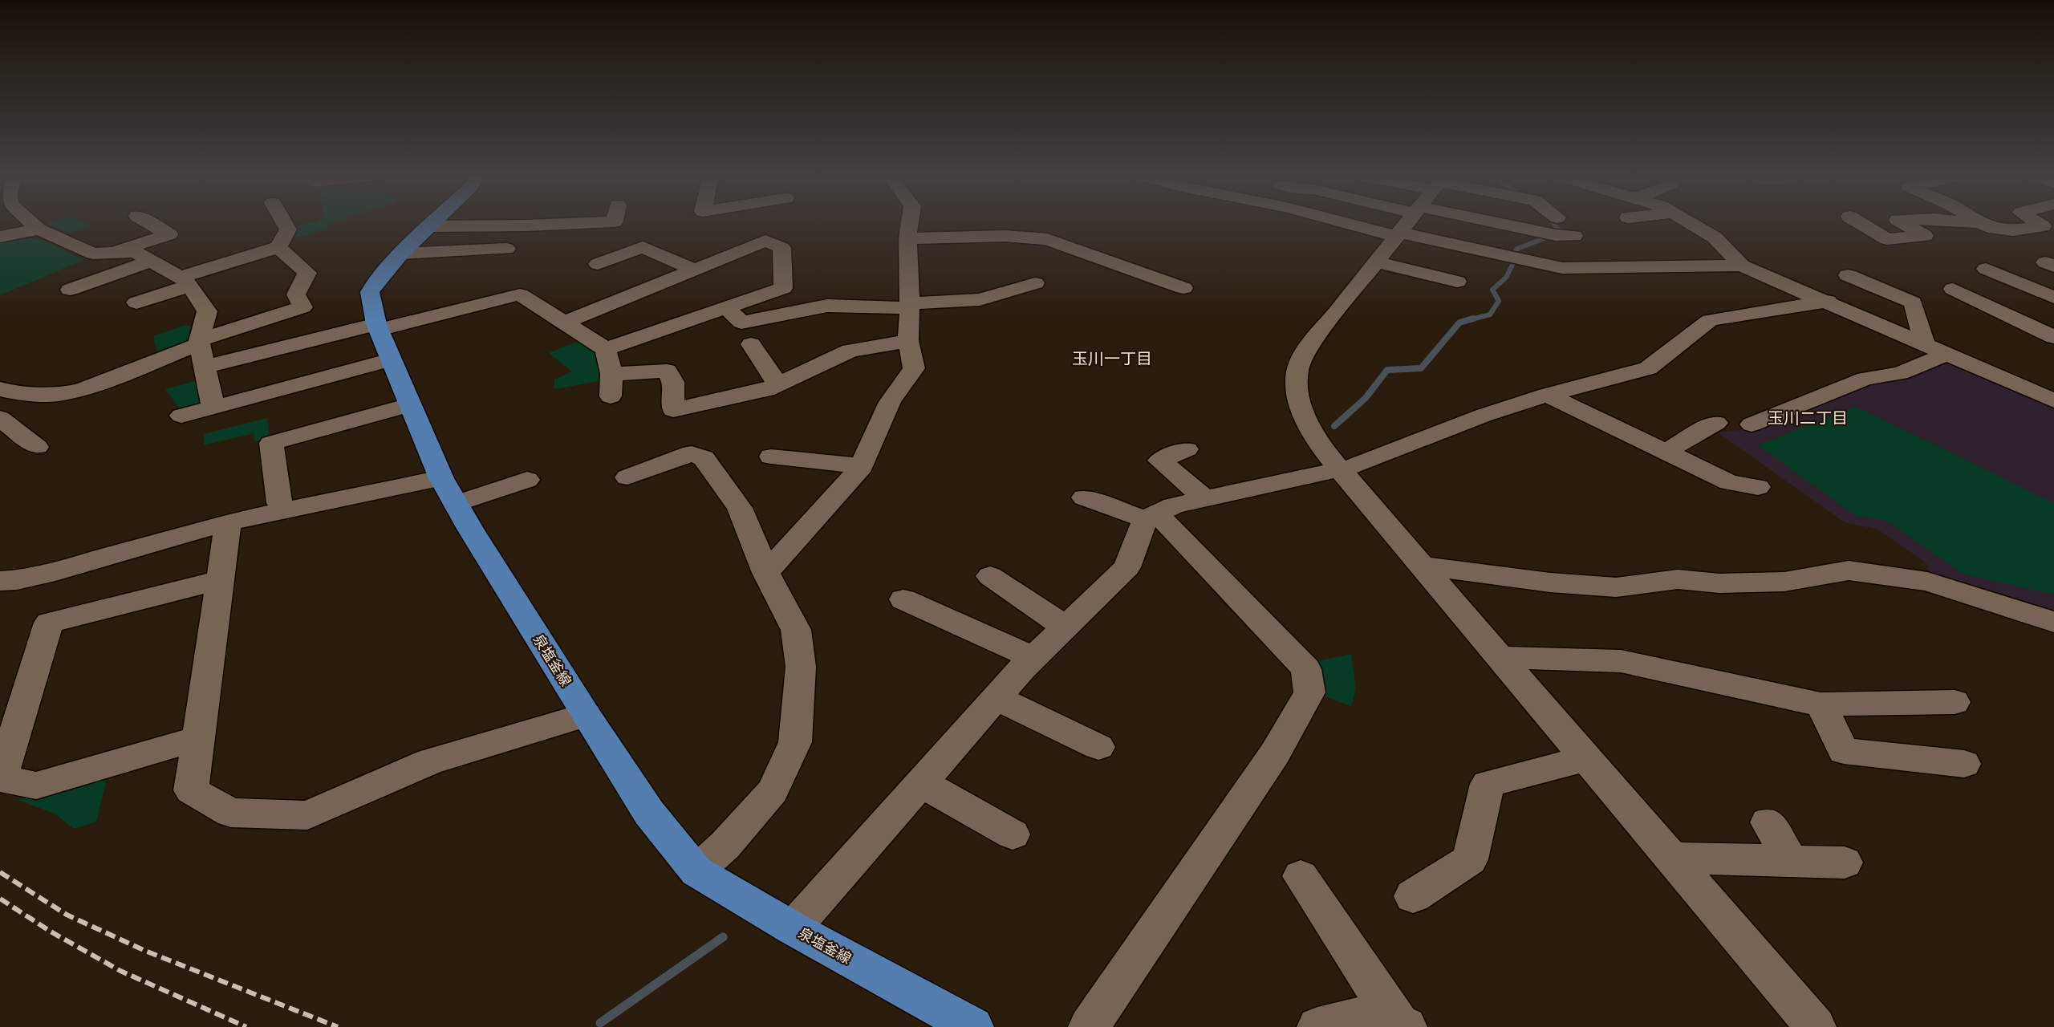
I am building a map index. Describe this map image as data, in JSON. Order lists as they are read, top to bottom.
{
  "streets": {
    "main road": ["泉塩釜線"]
  },
  "districts": ["玉川一丁目", "玉川二丁目"]
}
